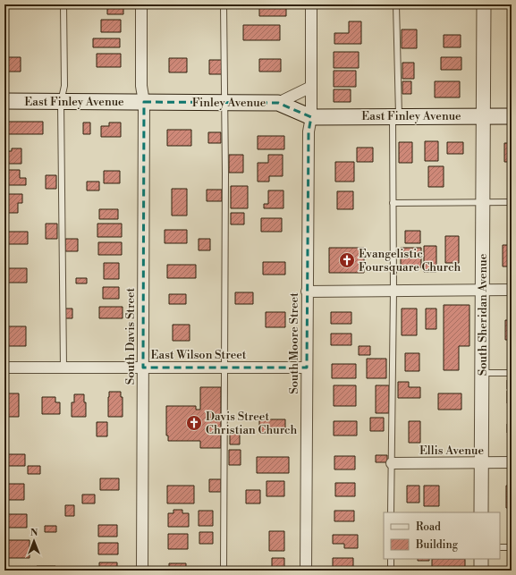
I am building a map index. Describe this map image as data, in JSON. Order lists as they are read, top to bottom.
{
  "streets": {
    "main road": ["East Finley Avenue", "Finley Avenue"],
    "street": [
      "South Sheridan Avenue",
      "South Davis Street",
      "South Moore Street",
      "East Wilson Street",
      "Ellis Avenue"
    ]
  },
  "crossings": [
    ["East Finley Avenue", "Finley Avenue"],
    ["East Finley Avenue", "South Sheridan Avenue"],
    ["East Finley Avenue", "South Davis Street"],
    ["East Finley Avenue", "South Moore Street"],
    ["Finley Avenue", "South Davis Street"],
    ["Finley Avenue", "South Moore Street"],
    ["South Sheridan Avenue", "Ellis Avenue"],
    ["South Davis Street", "East Wilson Street"],
    ["South Moore Street", "East Wilson Street"]
  ],
  "places": {
    "church": ["Evangelistic Foursquare Church", "Davis Street Christian Church"]
  },
  "legend": ["Road", "Building"],
  "north": "top"
}
